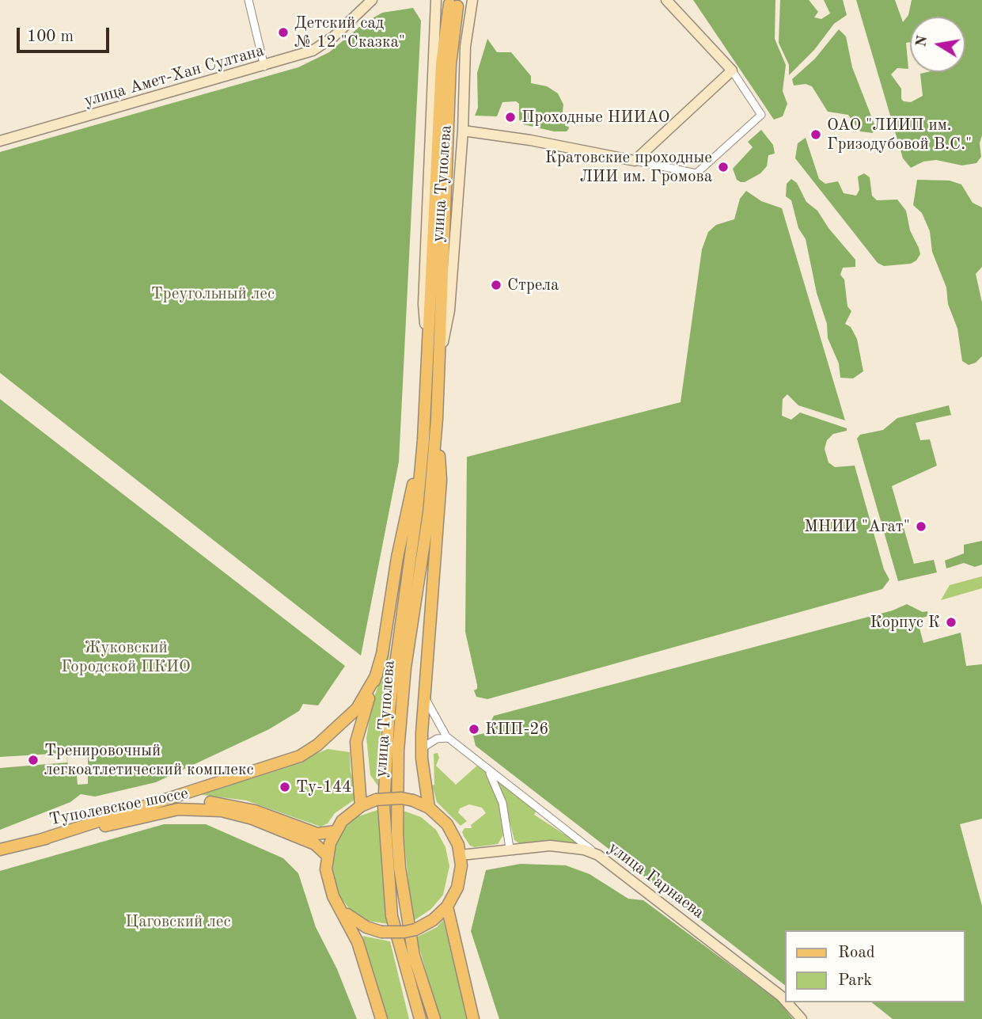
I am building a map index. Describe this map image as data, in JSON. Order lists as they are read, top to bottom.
{
  "streets": {
    "main road": [
      "улица Амет-Хан Султана",
      "улица Туполева",
      "Туполевское шоссе",
      "улица Гарнаева"
    ]
  },
  "crossings": [
    ["улица Туполева", "Туполевское шоссе"],
    ["улица Туполева", "улица Гарнаева"],
    ["Туполевское шоссе", "улица Гарнаева"]
  ],
  "parks": ["Треугольный лес", "Жуковский Городской ПКИО", "Цаговский лес"],
  "places": [
    "Детский сад № 12 \"Сказка\"",
    "Проходные НИИАО",
    "ОАО \"ЛИИП им. Гризодубовой В.С.\"",
    "Кратовские проходные ЛИИ им. Громова",
    "Стрела",
    "МНИИ \"Агат\"",
    "Корпус К",
    "КПП-26",
    "Тренировочный легкоатлетический комплекс",
    "Ty-144"
  ],
  "legend": ["Road", "Park"],
  "scale_bar": "100 m",
  "north": "left"
}
